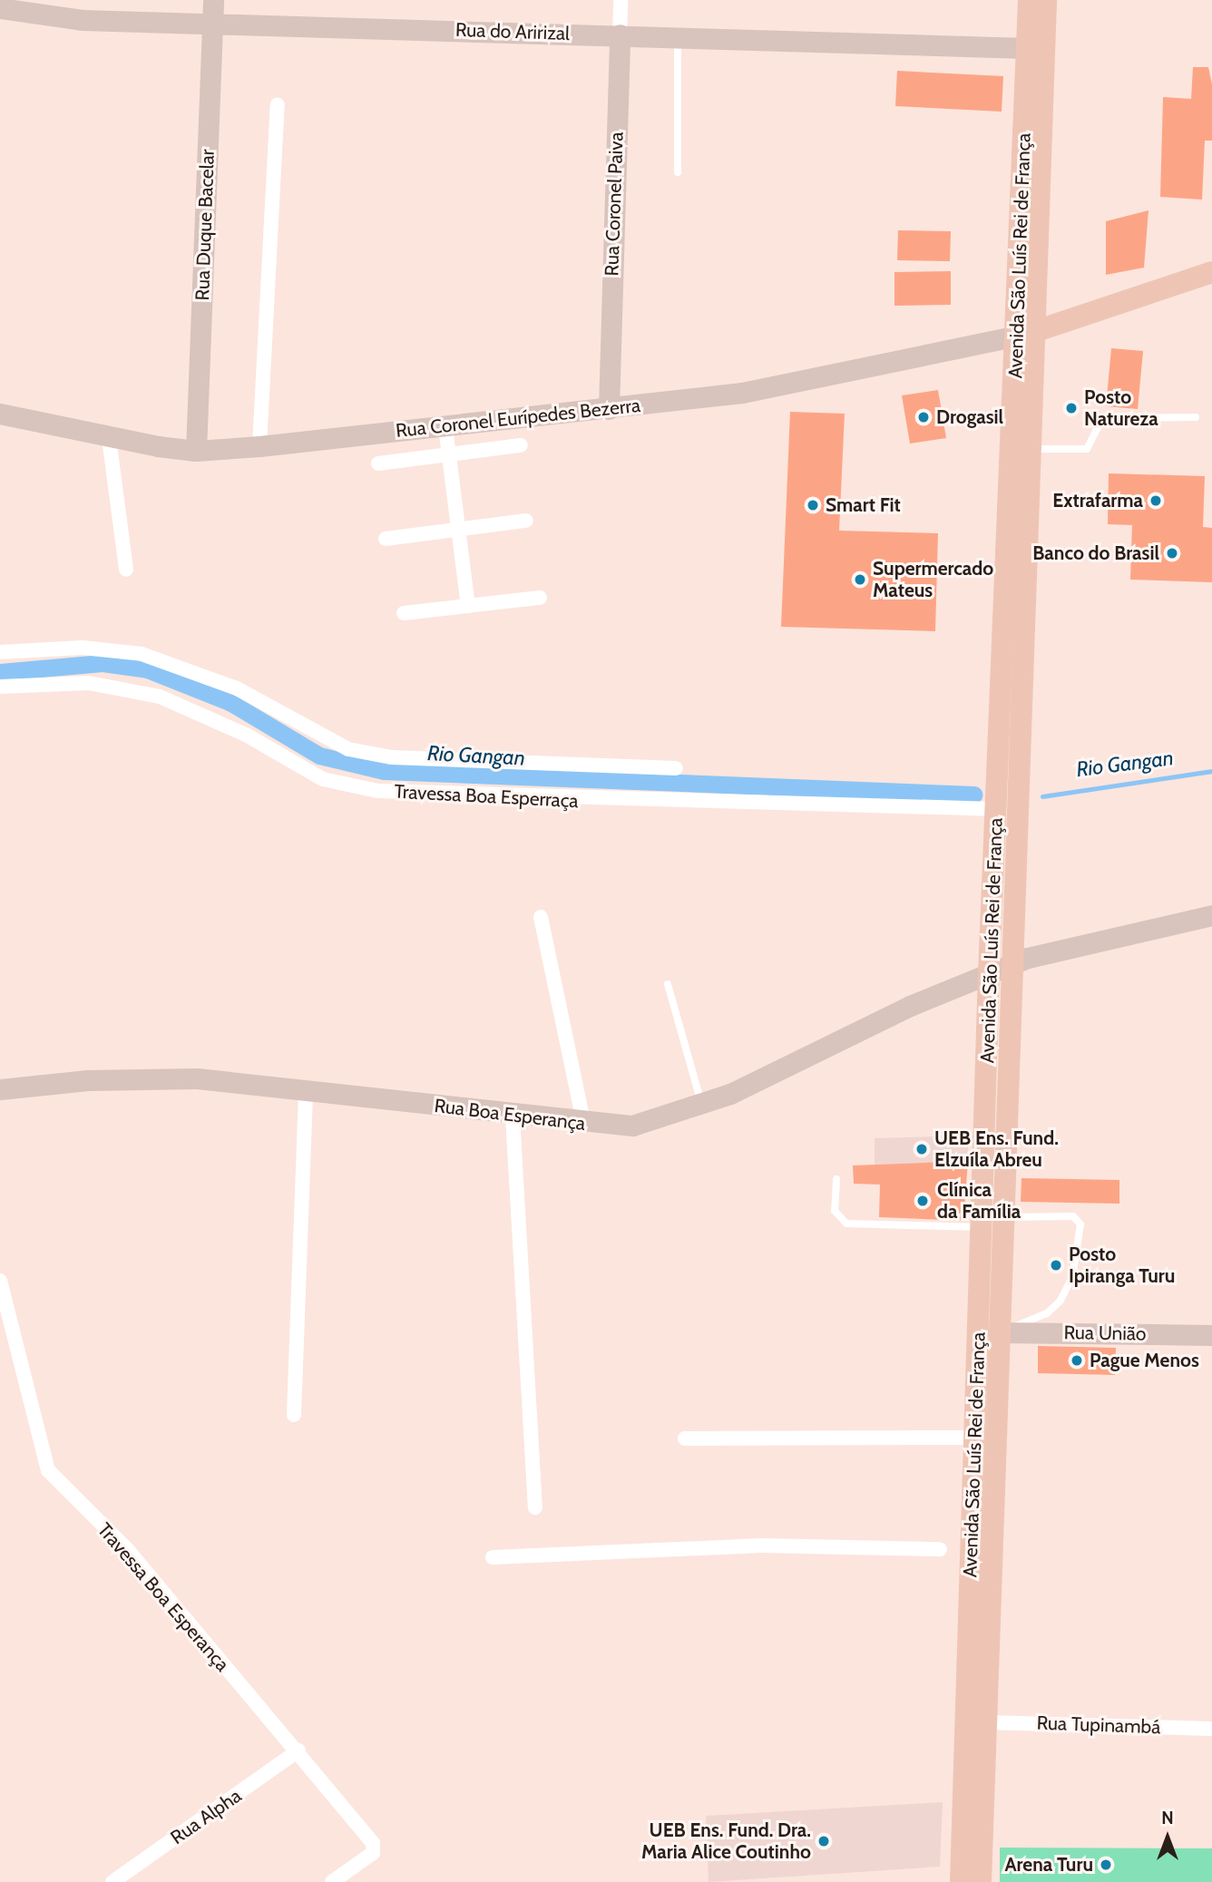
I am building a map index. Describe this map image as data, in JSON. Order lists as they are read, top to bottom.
{
  "streets": {
    "main road": [
      "Rua do Aririzal",
      "Rua Coronel Paiva",
      "Rua Duque Bacelar",
      "Avenida São Luís Rei de França",
      "Rua Coronel Eurípedes Bezerra",
      "Rua Boa Esperança",
      "Rua União"
    ],
    "street": [
      "Travessa Boa Esperraça",
      "Travessa Boa Esperança",
      "Rua Tupinambá",
      "Rua Alpha"
    ]
  },
  "crossings": [
    ["Rua do Aririzal", "Rua Coronel Paiva"],
    ["Rua do Aririzal", "Rua Duque Bacelar"],
    ["Rua do Aririzal", "Avenida São Luís Rei de França"],
    ["Rua Coronel Paiva", "Rua Coronel Eurípedes Bezerra"],
    ["Rua Duque Bacelar", "Rua Coronel Eurípedes Bezerra"],
    ["Avenida São Luís Rei de França", "Rua Coronel Eurípedes Bezerra"],
    ["Avenida São Luís Rei de França", "Travessa Boa Esperraça"],
    ["Avenida São Luís Rei de França", "Rua Boa Esperança"],
    ["Avenida São Luís Rei de França", "Rua União"],
    ["Avenida São Luís Rei de França", "Rua Tupinambá"],
    ["Travessa Boa Esperança", "Rua Alpha"]
  ],
  "water": ["Rio Gangan"],
  "places": [
    "Posto Natureza",
    "Drogasil",
    "Extrafarma",
    "Smart Fit",
    "Banco do Brasil",
    "Supermercado Mateus",
    "UEB Ens. Fund. Elzuíla Abreu",
    "Clínica da Família",
    "Posto Ipiranga Turu",
    "Pague Menos",
    "UEB Ens. Fund. Dra. Maria Alice Coutinho",
    "Arena Turu"
  ],
  "north": "top"
}
